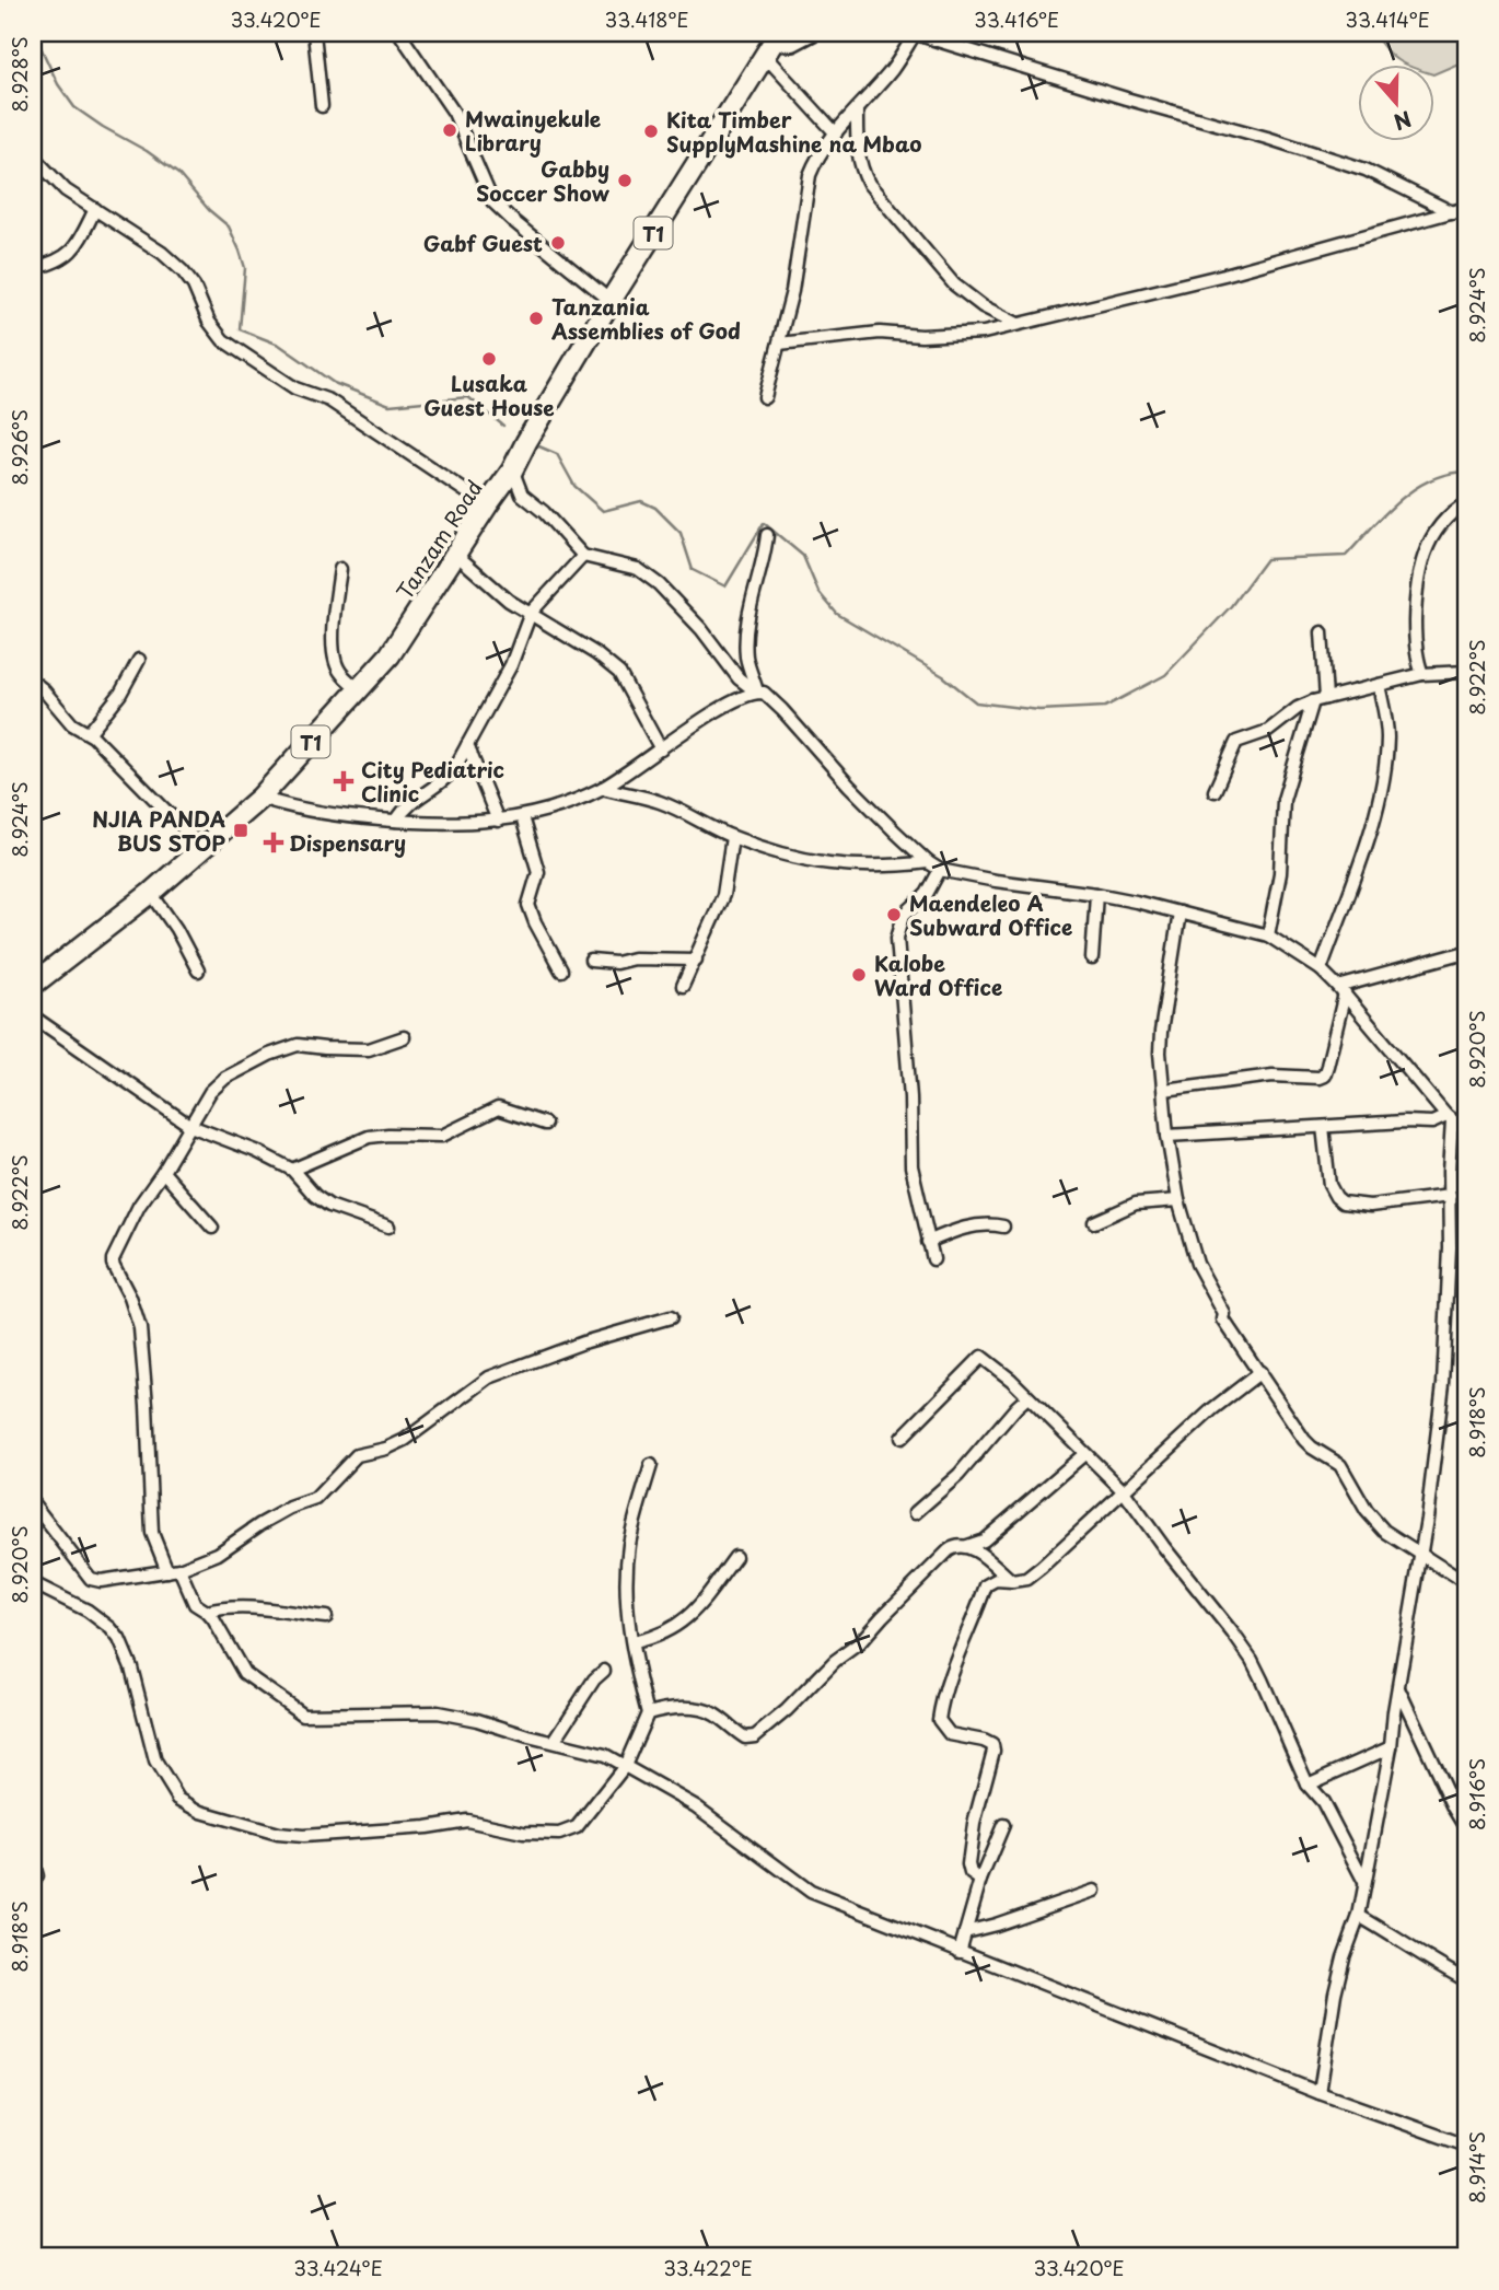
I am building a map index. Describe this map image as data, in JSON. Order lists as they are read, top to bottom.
{
  "streets": {
    "highway": ["T1", "Tanzam Road"]
  },
  "places": {
    "other": [
      "Mwainyekule Library",
      "Kita Timber SupplyMashine na Mbao",
      "Gabby Soccer Show",
      "Gabf Guest",
      "Tanzania Assemblies of God",
      "Lusaka Guest House",
      "Maendeleo A Subward Office",
      "Kalobe Ward Office"
    ],
    "health": ["City Pediatric Clinic", "Dispensary"],
    "transit": ["NJIA PANDA BUS STOP"]
  },
  "north": "bottom",
  "coordinates": [
    "33.420°E",
    "33.418°E",
    "33.416°E",
    "33.414°E",
    "8.928°S",
    "8.924°S",
    "8.926°S",
    "8.922°S",
    "8.920°S",
    "8.918°S",
    "8.916°S",
    "8.914°S",
    "33.424°E",
    "33.422°E"
  ]
}
